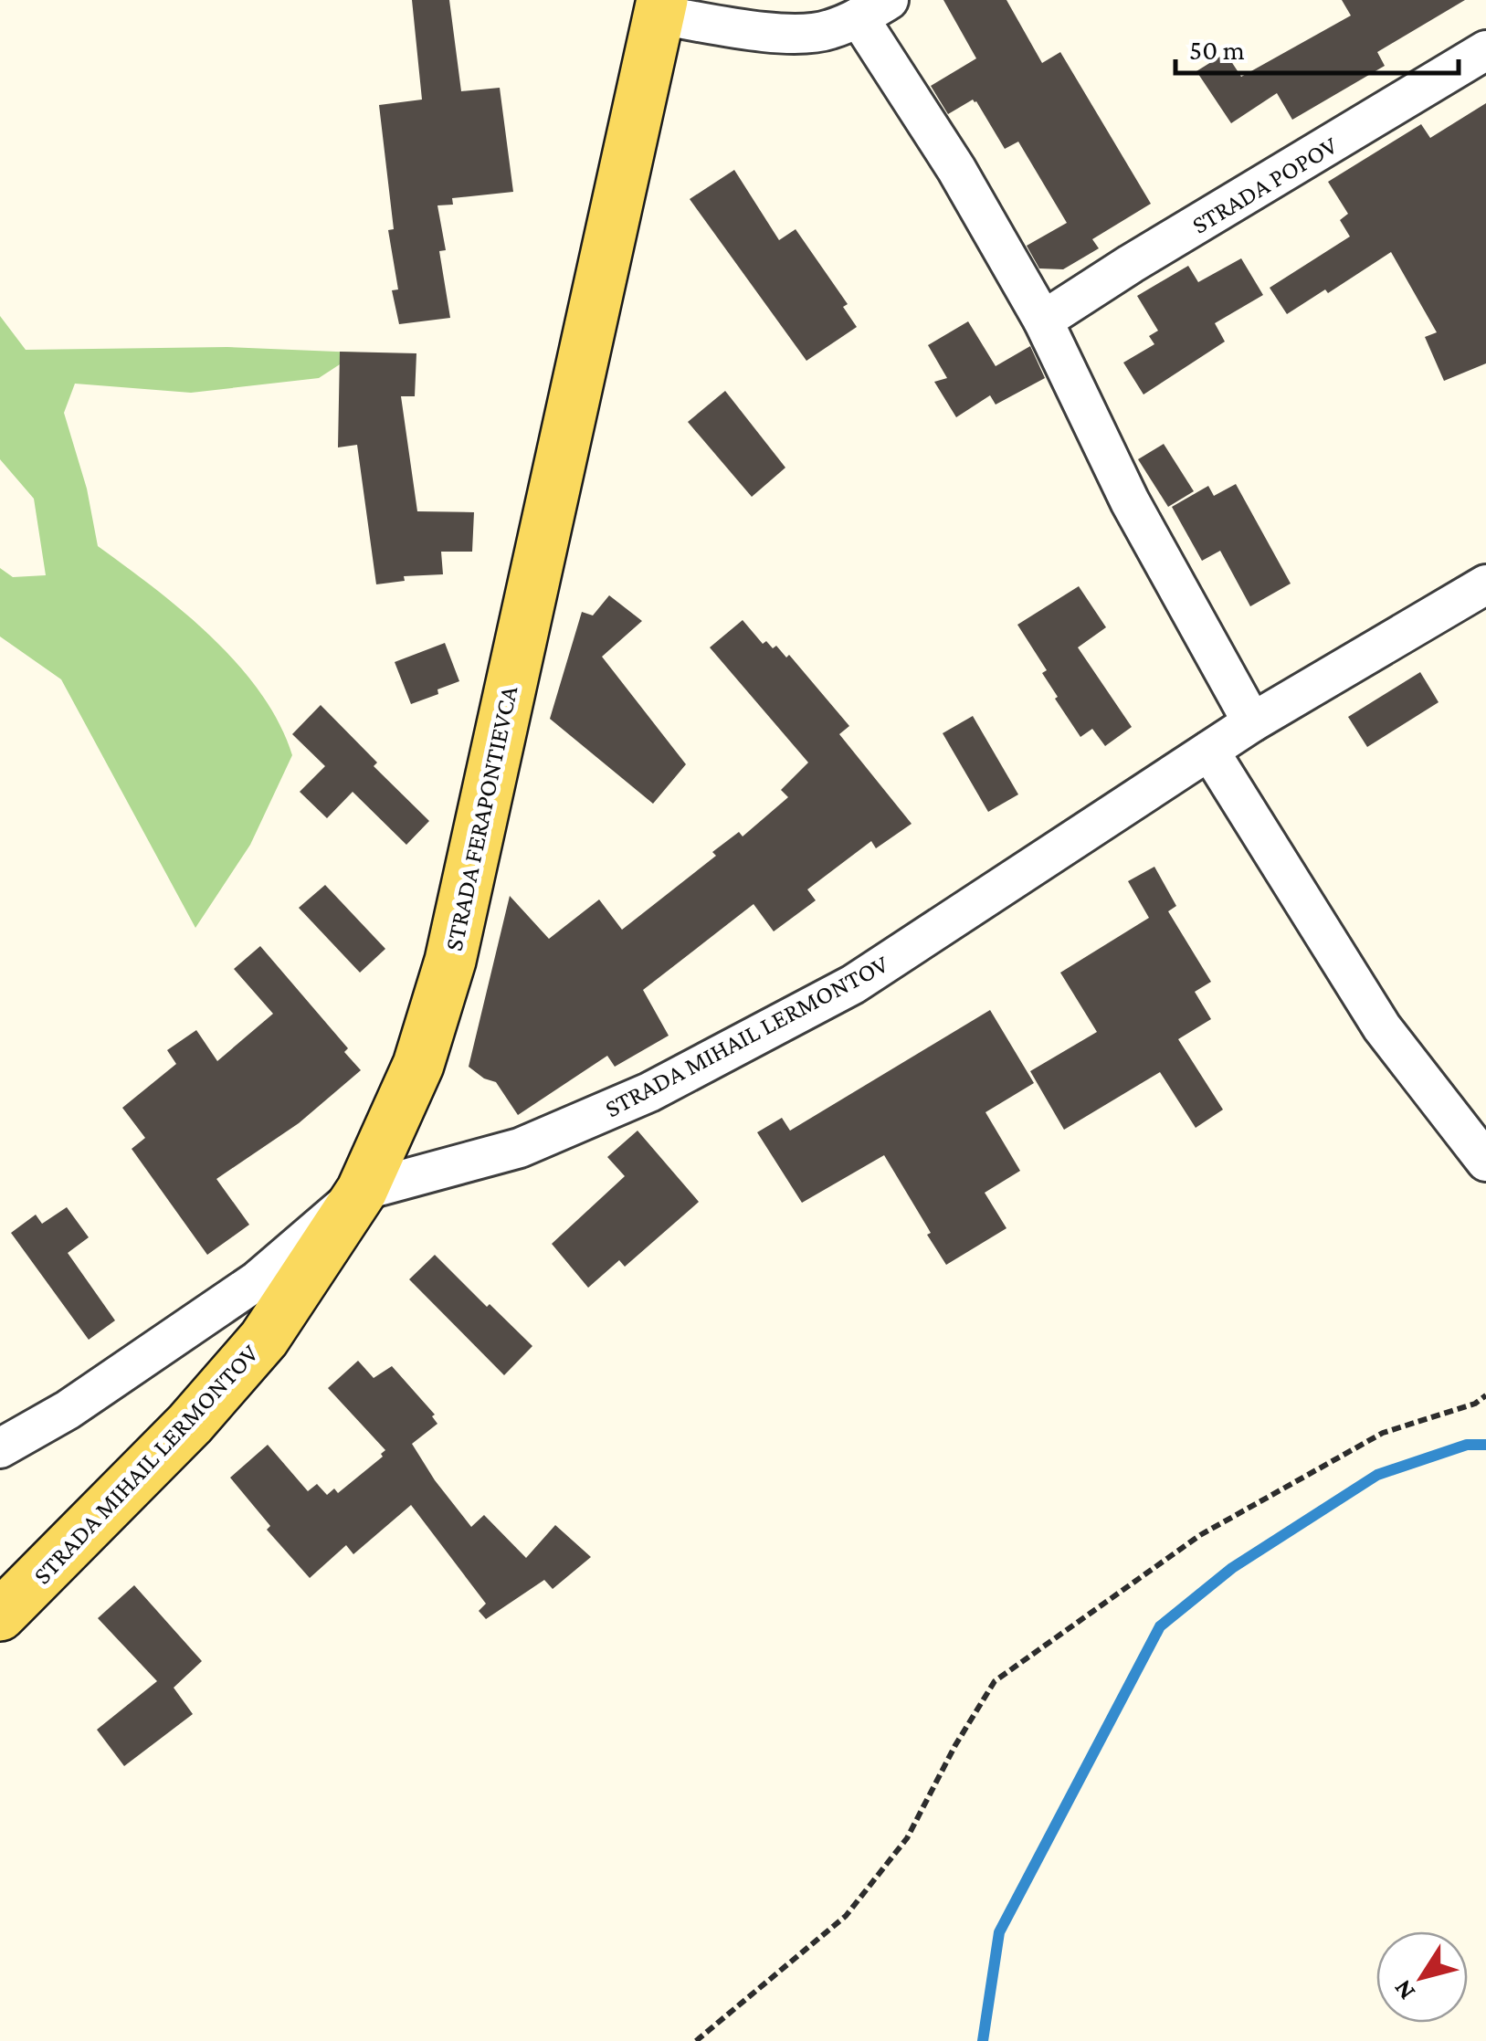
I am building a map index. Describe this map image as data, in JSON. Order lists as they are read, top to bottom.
{
  "streets": {
    "main road": ["STRADA FERAPONTIEVCA", "STRADA MIHAIL LERMONTOV"],
    "street": ["STRADA POPOV"]
  },
  "crossings": [
    ["STRADA FERAPONTIEVCA", "STRADA MIHAIL LERMONTOV"]
  ],
  "scale_bar": "50 m",
  "north": "bottom left"
}
